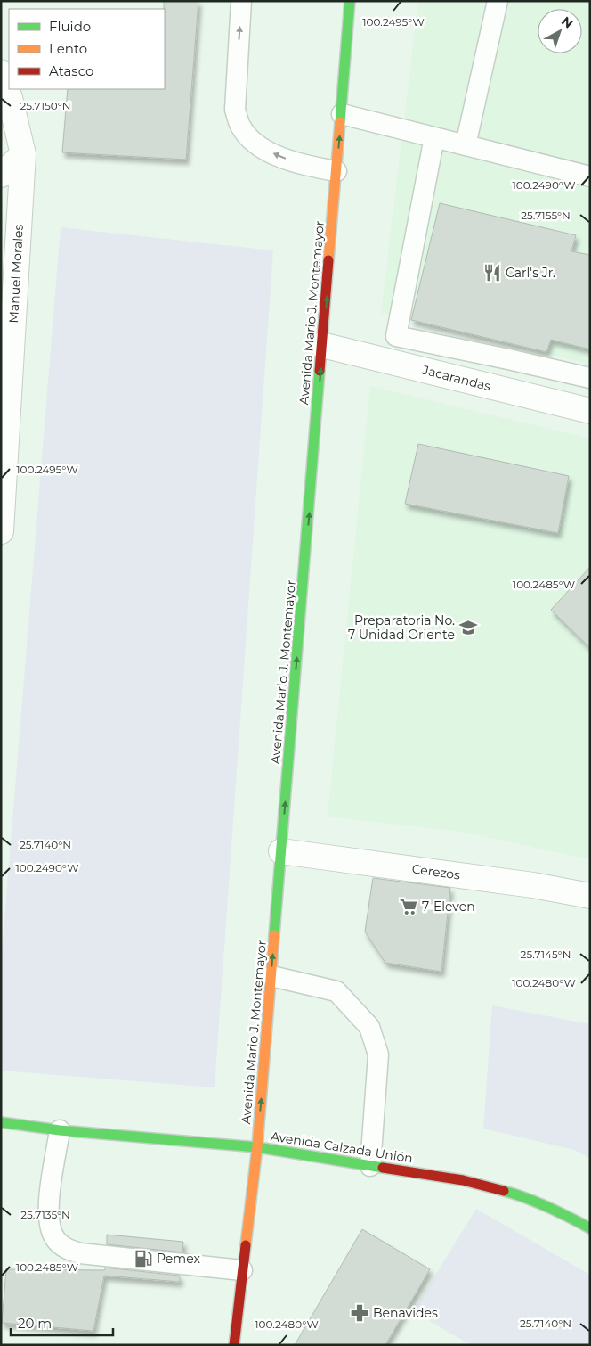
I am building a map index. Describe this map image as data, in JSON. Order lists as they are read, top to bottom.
{
  "streets": {
    "main road": ["Avenida Mario J. Montemayor", "Avenida Calzada Unión"],
    "street": ["Manuel Morales", "Jacarandas", "Cerezos"]
  },
  "crossings": [
    ["Avenida Mario J. Montemayor", "Jacarandas"],
    ["Avenida Mario J. Montemayor", "Cerezos"],
    ["Avenida Mario J. Montemayor", "Avenida Calzada Unión"]
  ],
  "one_way": ["Avenida Mario J. Montemayor"],
  "places": {
    "restaurant": ["Carl's Jr."],
    "school or university": ["Preparatoria No. 7 Unidad Oriente"],
    "supermarket": ["7-Eleven"],
    "fuel station": ["Pemex"],
    "pharmacy": ["Benavides"]
  },
  "legend": ["Fluido", "Lento", "Atasco"],
  "scale_bar": "20 m",
  "north": "top right",
  "coordinates": [
    "100.2495°W",
    "25.7150°N",
    "100.2490°W",
    "25.7155°N",
    "100.2485°W",
    "25.7140°N",
    "25.7145°N",
    "100.2480°W",
    "25.7135°N"
  ]
}
